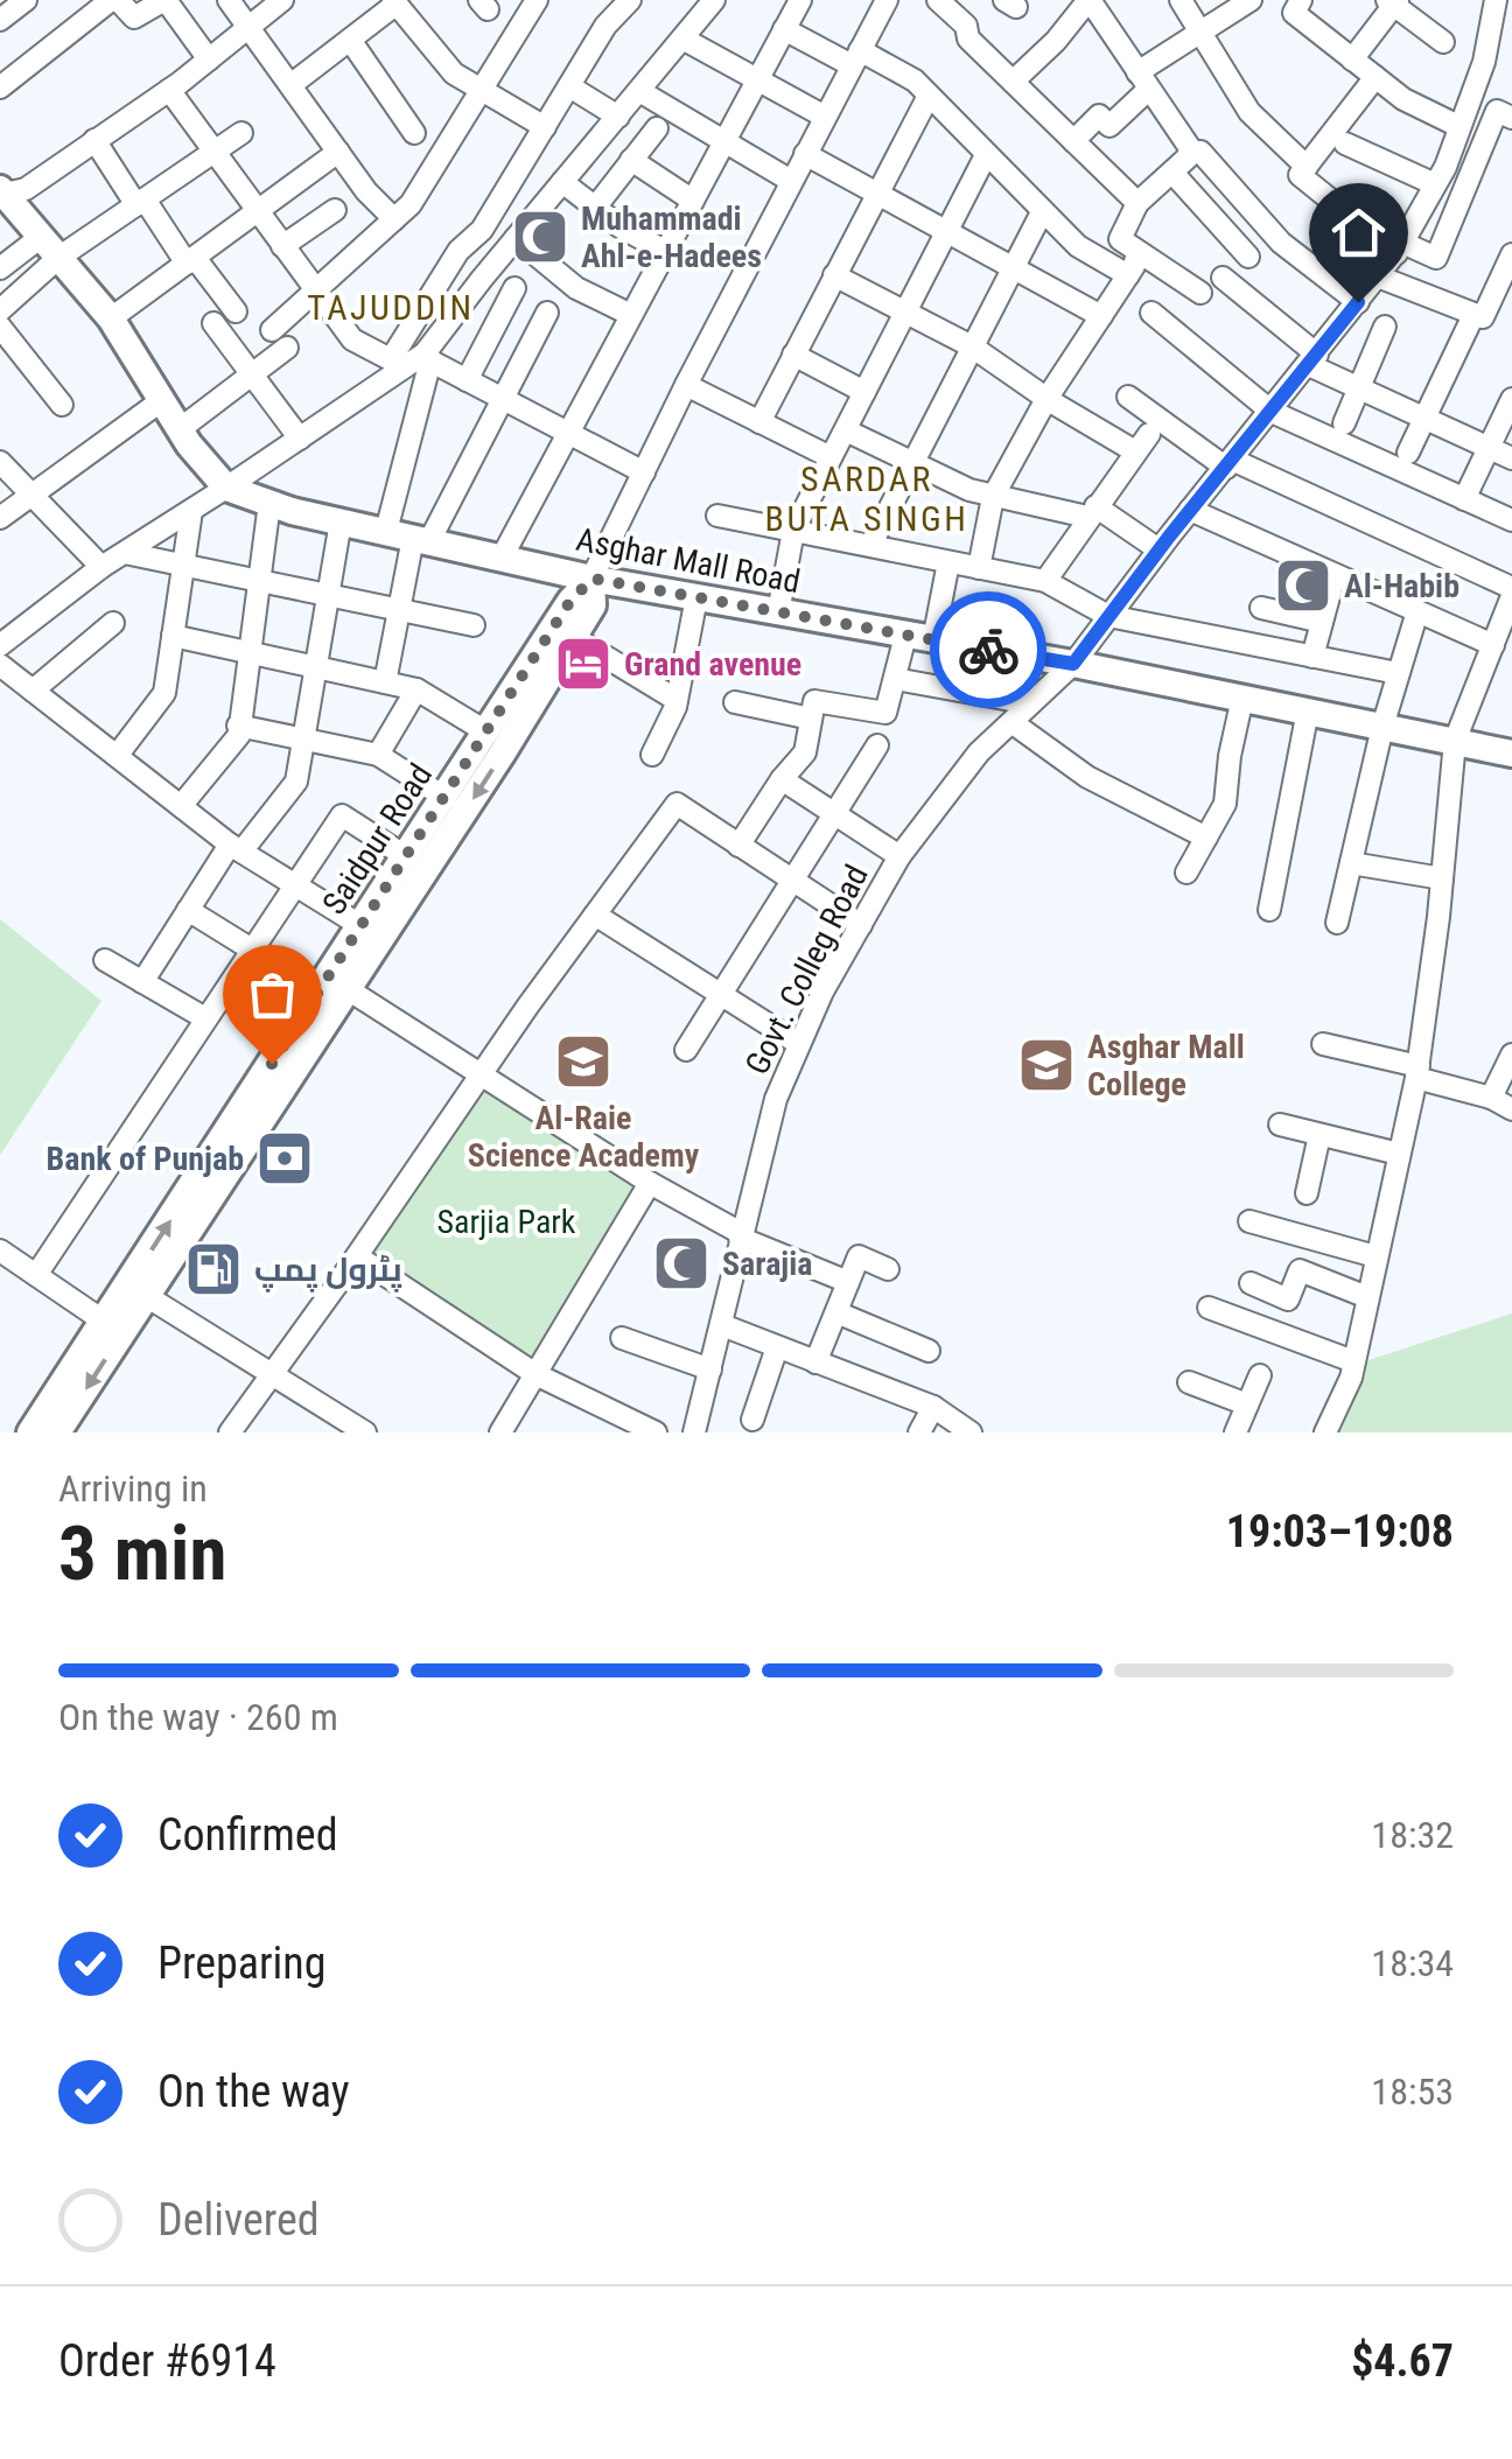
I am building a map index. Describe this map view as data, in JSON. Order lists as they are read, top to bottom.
{
  "streets": {
    "main road": ["Asghar Mall Road", "Saidpur Road"],
    "street": ["Govt. Colleg Road"]
  },
  "crossings": [
    ["Asghar Mall Road", "Saidpur Road"],
    ["Asghar Mall Road", "Govt. Colleg Road"]
  ],
  "districts": ["TAJUDDIN", "SARDAR BUTA SINGH"],
  "parks": ["Sarjia Park"],
  "places": {
    "mosque": ["Muhammadi Ahl-e-Hadees", "Al-Habib", "Sarajia"],
    "hotel": ["Grand avenue"],
    "school or university": ["Al-Raie Science Academy", "Asghar Mall College"],
    "bank": ["Bank of Punjab"],
    "fuel station": ["پٹرول پمپ"]
  },
  "page": {
    "heading": ["3 min", "Arriving in", "19:03–19:08"],
    "panel": ["Order #6914", "$4.67"],
    "bar": "On the way · 260 m",
    "list": [
      ["Confirmed", "18:32"],
      ["Preparing", "18:34"],
      ["On the way", "18:53"],
      "Delivered"
    ]
  }
}
